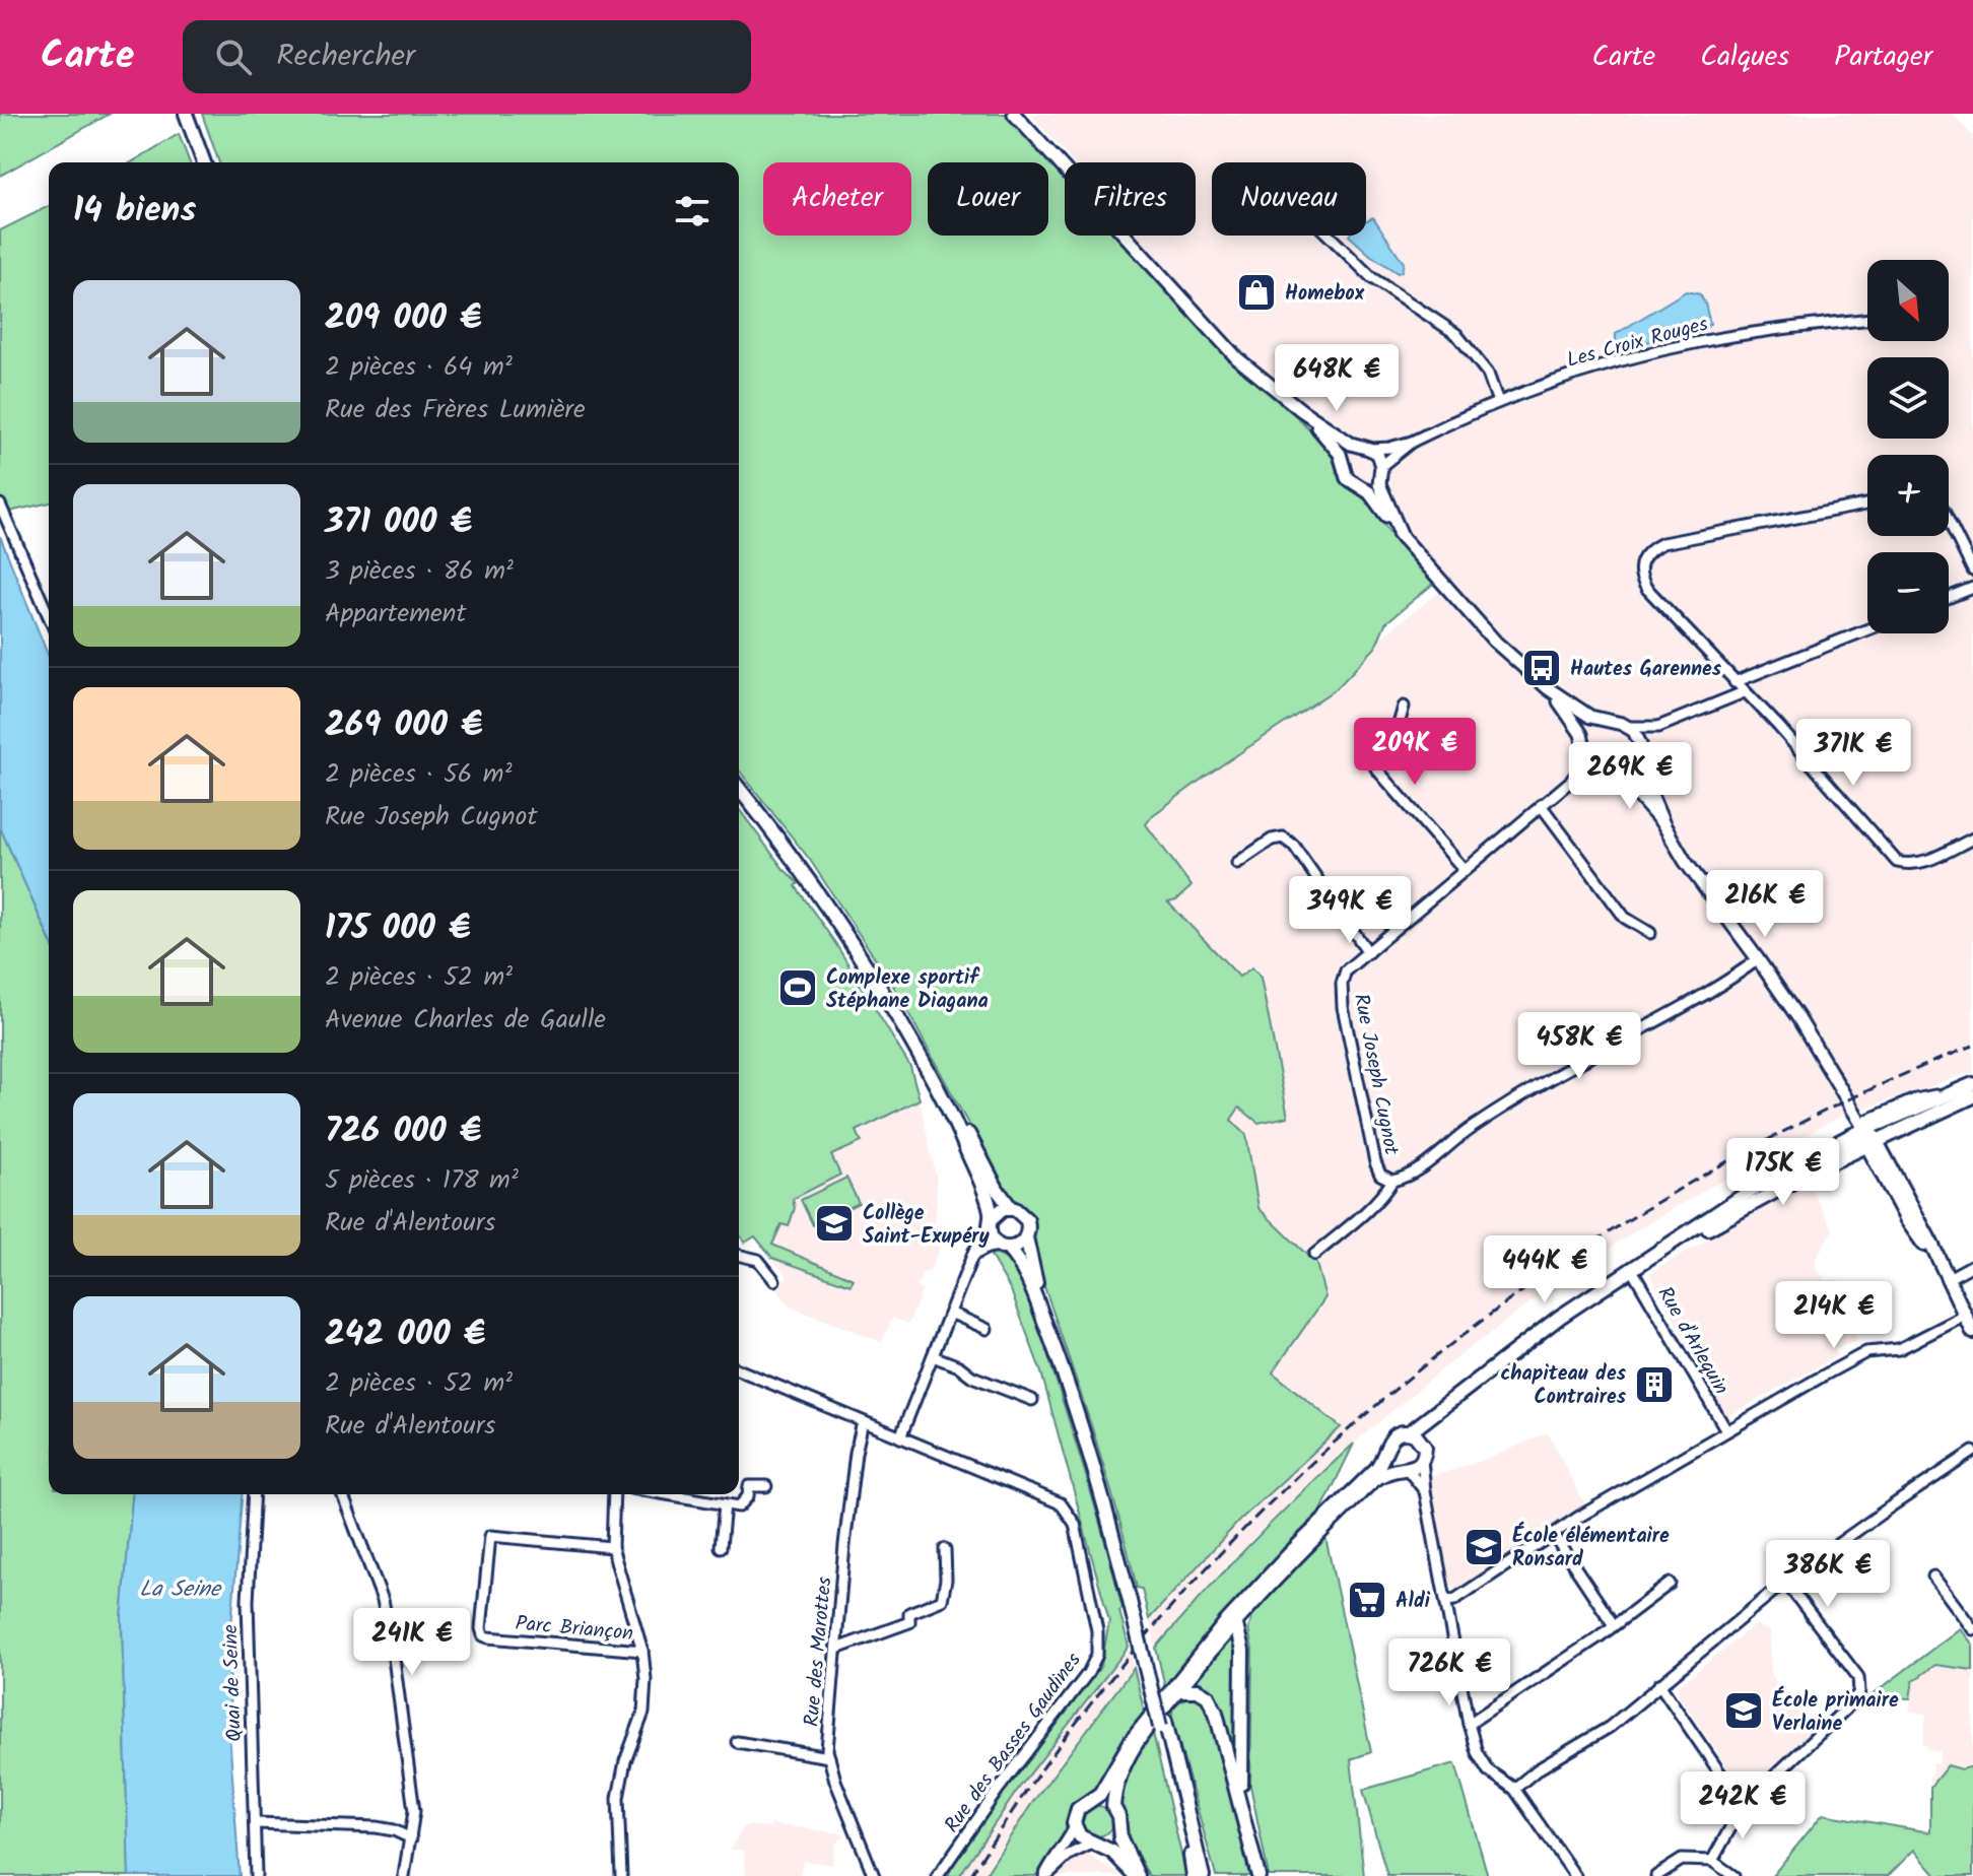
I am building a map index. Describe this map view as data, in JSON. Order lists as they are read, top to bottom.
{
  "streets": {
    "street": [
      "Les Croix Rouges",
      "Rue Joseph Cugnot",
      "Rue d'Arlequin",
      "Parc Briançon",
      "Rue des Marottes",
      "Quai de Seine",
      "Rue des Basses Gaudines"
    ]
  },
  "crossings": [
    ["Rue des Marottes", "Rue des Basses Gaudines"]
  ],
  "water": ["La Seine"],
  "places": {
    "shop": ["Homebox"],
    "bus stop": ["Hautes Garennes"],
    "sports": ["Complexe sportif Stéphane Diagana"],
    "school or university": ["Collège Saint-Exupéry", "École élémentaire Ronsard", "École primaire Verlaine"],
    "building": ["chapiteau des Contraires"],
    "supermarket": ["Aldi"]
  },
  "north": "bottom right",
  "page": {
    "header": "Carte",
    "search": "Rechercher",
    "nav": ["Carte", "Calques", "Partager"],
    "chip": [
      "Acheter",
      "Louer",
      "Filtres",
      "Nouveau"
    ],
    "heading": "14 biens",
    "map_buttons": ["+", "−"],
    "list": [
      {
        "name": "209 000 €",
        "note": "2 pièces · 64 m² · Rue des Frères Lumière"
      },
      {
        "name": "371 000 €",
        "note": "3 pièces · 86 m² · Appartement"
      },
      {
        "name": "269 000 €",
        "note": "2 pièces · 56 m² · Rue Joseph Cugnot"
      },
      {
        "name": "175 000 €",
        "note": "2 pièces · 52 m² · Avenue Charles de Gaulle"
      },
      {
        "name": "726 000 €",
        "note": "5 pièces · 178 m² · Rue d'Alentours"
      },
      {
        "name": "242 000 €",
        "note": "2 pièces · 52 m² · Rue d'Alentours"
      }
    ],
    "price": [
      "648K €",
      "209K €",
      "371K €",
      "269K €",
      "216K €",
      "349K €",
      "458K €",
      "175K €",
      "444K €",
      "214K €",
      "386K €",
      "241K €",
      "726K €",
      "242K €"
    ]
  }
}
